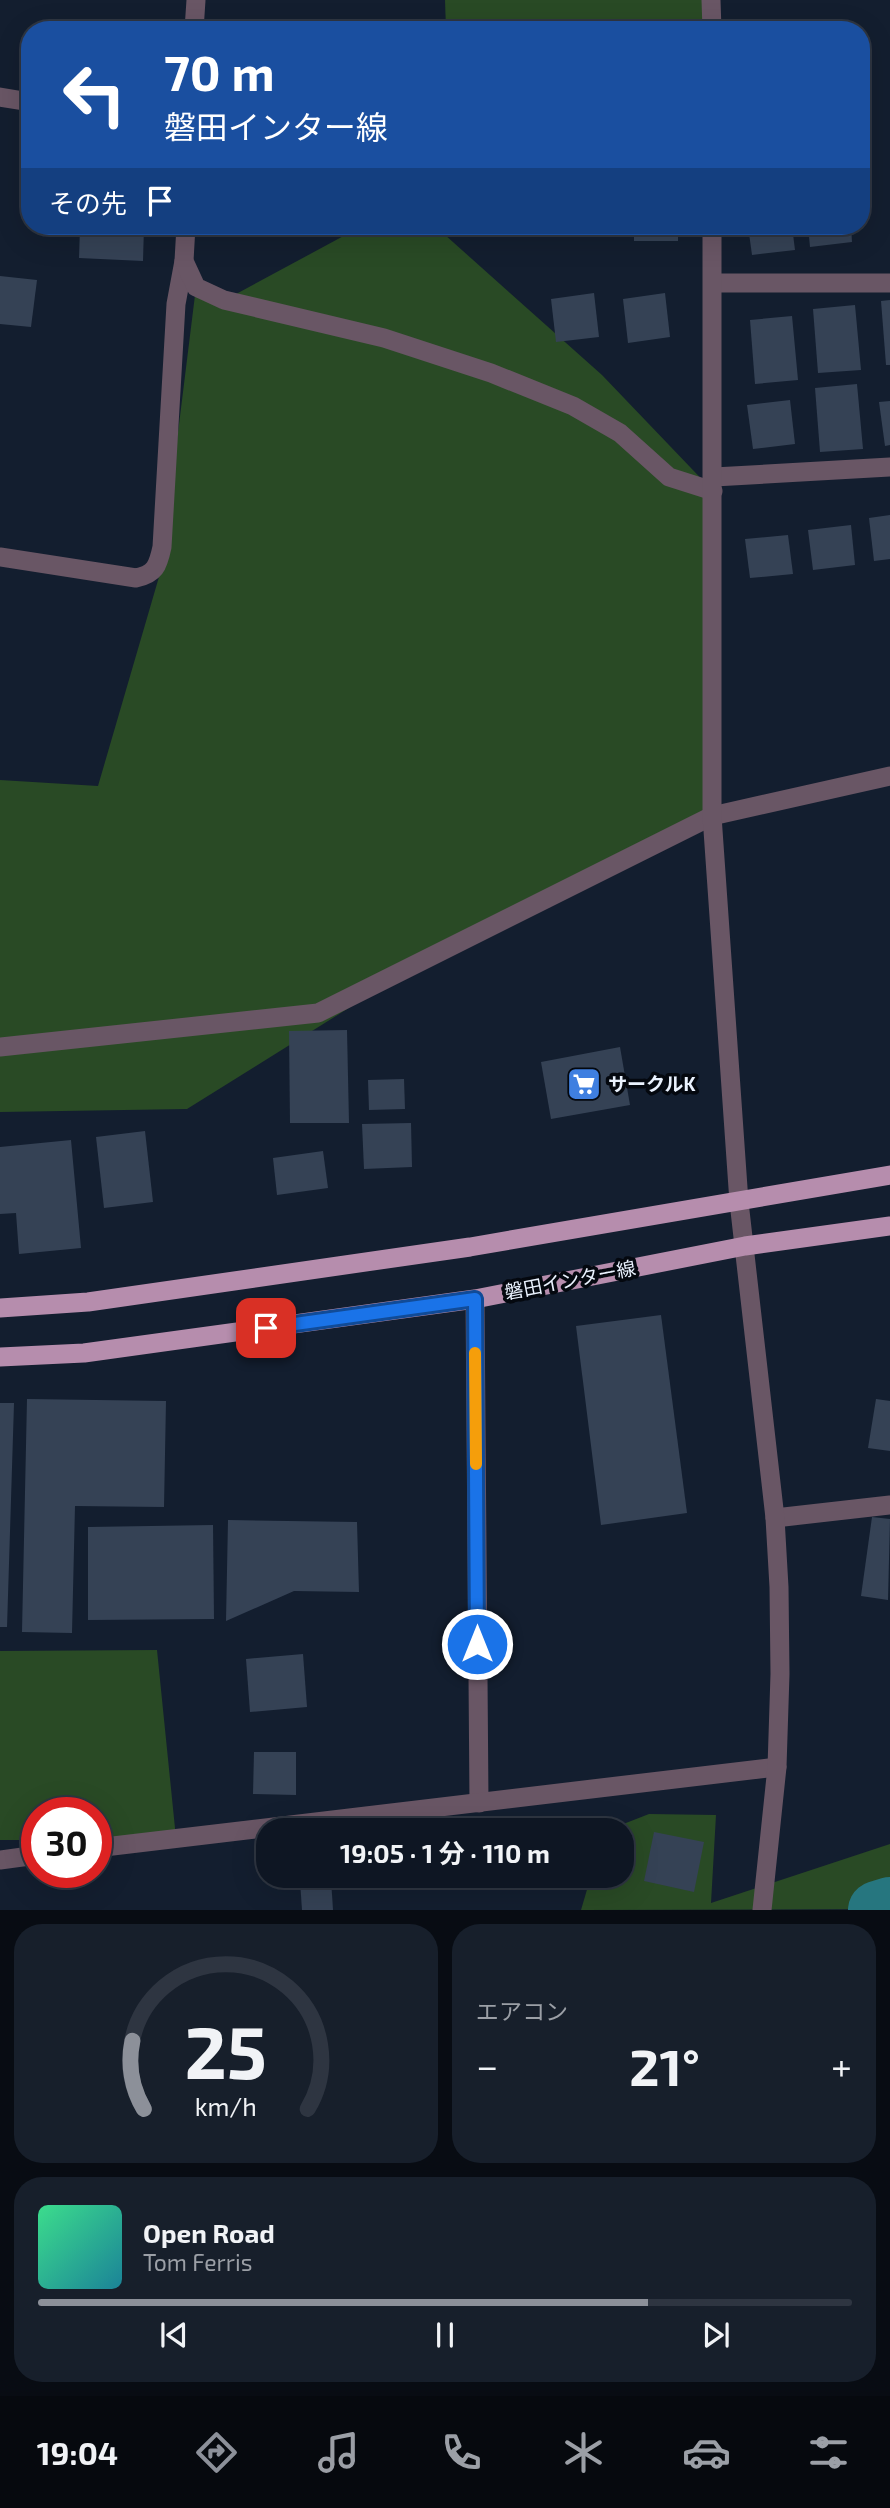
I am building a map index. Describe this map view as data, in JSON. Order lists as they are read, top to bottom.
{
  "streets": {
    "main road": ["磐田インター線"]
  },
  "places": {
    "supermarket": ["サークルK"]
  },
  "page": {
    "turn": ["70 m", "磐田インター線"],
    "then": "その先",
    "limit": "30",
    "trip": "19:05 · 1 分 · 110 m",
    "tile": "エアコン",
    "heat": ["−", "21°", "+"],
    "song": ["Open Road", "Tom Ferris"],
    "tabs": "19:04",
    "gauge": ["25", "km/h"]
  }
}
